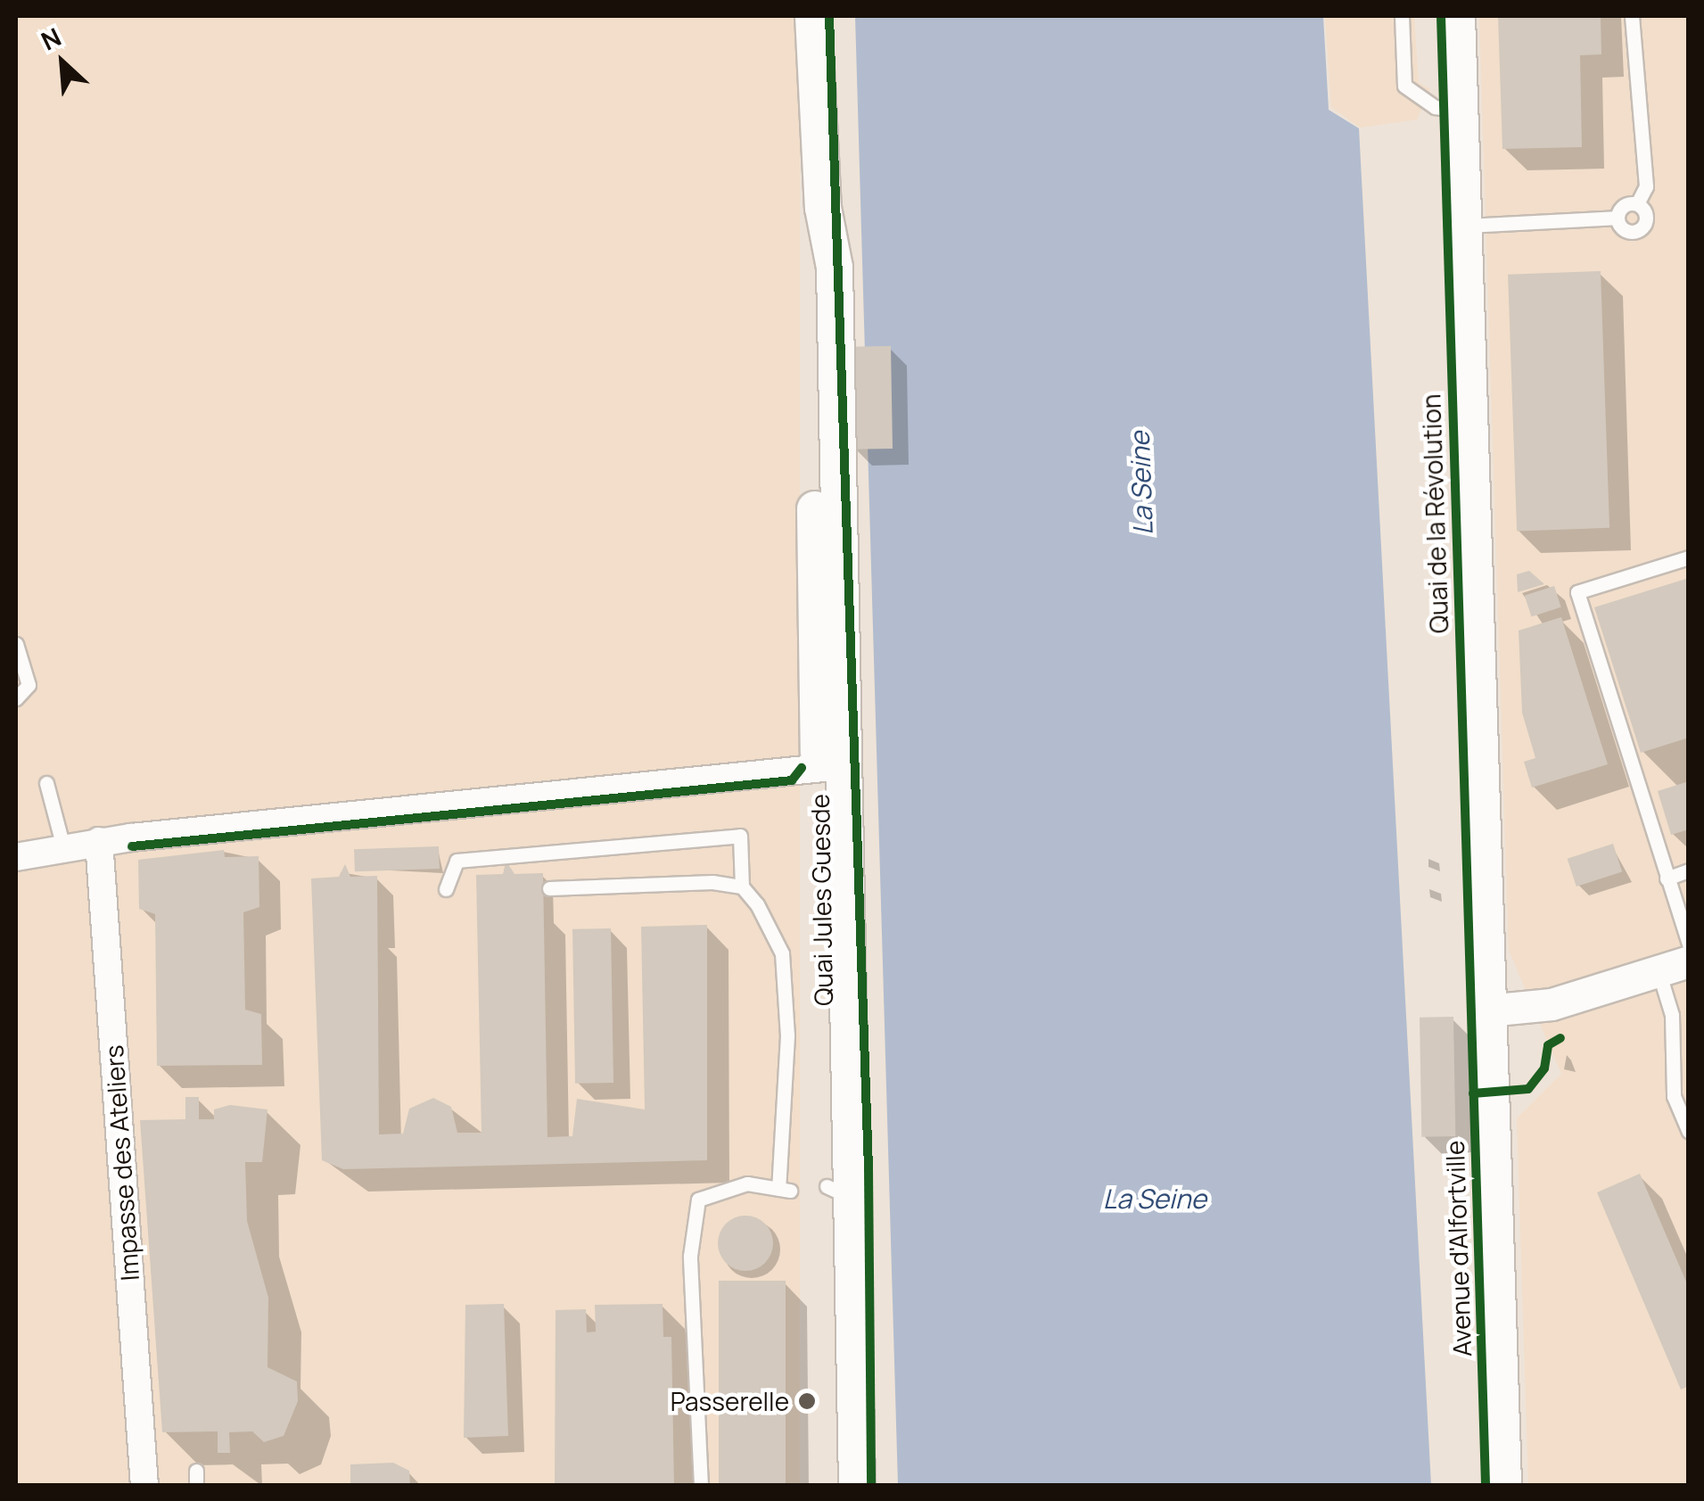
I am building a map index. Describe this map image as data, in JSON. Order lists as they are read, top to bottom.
{
  "streets": {
    "main road": ["Quai de la Révolution", "Quai Jules Guesde"],
    "street": ["Impasse des Ateliers"],
    "cycle path": ["Avenue d'Alfortville"]
  },
  "water": ["La Seine"],
  "places": ["Passerelle"],
  "north": "top left"
}
